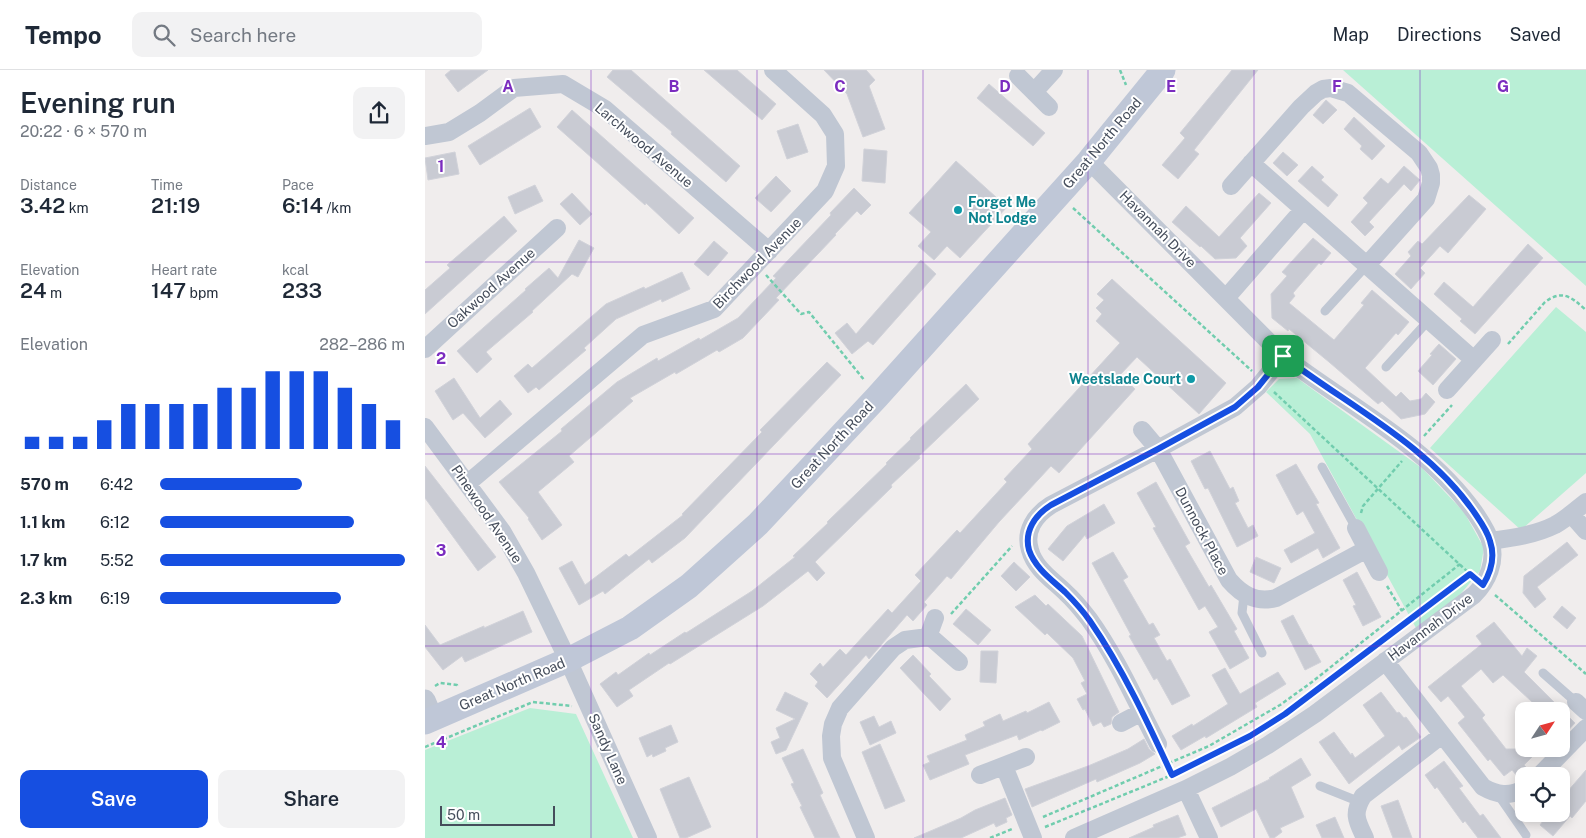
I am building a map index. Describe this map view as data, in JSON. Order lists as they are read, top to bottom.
{
  "streets": {
    "main road": ["Great North Road"],
    "street": [
      "Larchwood Avenue",
      "Havannah Drive",
      "Birchwood Avenue",
      "Oakwood Avenue",
      "Pinewood Avenue",
      "Dunnock Place",
      "Sandy Lane"
    ]
  },
  "crossings": [
    ["Great North Road", "Havannah Drive"],
    ["Great North Road", "Pinewood Avenue"],
    ["Great North Road", "Sandy Lane"],
    ["Larchwood Avenue", "Birchwood Avenue"],
    ["Birchwood Avenue", "Pinewood Avenue"],
    ["Pinewood Avenue", "Sandy Lane"]
  ],
  "places": ["Forget Me Not Lodge", "Weetslade Court"],
  "scale_bar": "50 m",
  "north": "top right",
  "page": {
    "header": "Tempo",
    "search": "Search here",
    "nav": ["Map", "Directions", "Saved"],
    "heading": ["Evening run", "20:22 · 6 × 570 m"],
    "stats": [
      ["Distance", "3.42 km"],
      ["Time", "21:19"],
      ["Pace", "6:14 /km"],
      ["Elevation", "24 m"],
      ["Heart rate", "147 bpm"],
      ["kcal", "233"]
    ],
    "chart": ["Elevation", "282–286 m"],
    "list": [
      {
        "name": "570 m",
        "note": "6:42"
      },
      {
        "name": "1.1 km",
        "note": "6:12"
      },
      {
        "name": "1.7 km",
        "note": "5:52"
      },
      {
        "name": "2.3 km",
        "note": "6:19"
      }
    ],
    "buttons": ["Save", "Share"],
    "scale": "50 m"
  },
  "grid": {
    "columns": [
      "A",
      "B",
      "C",
      "D",
      "E",
      "F",
      "G"
    ],
    "rows": [
      "1",
      "2",
      "3",
      "4"
    ]
  }
}
